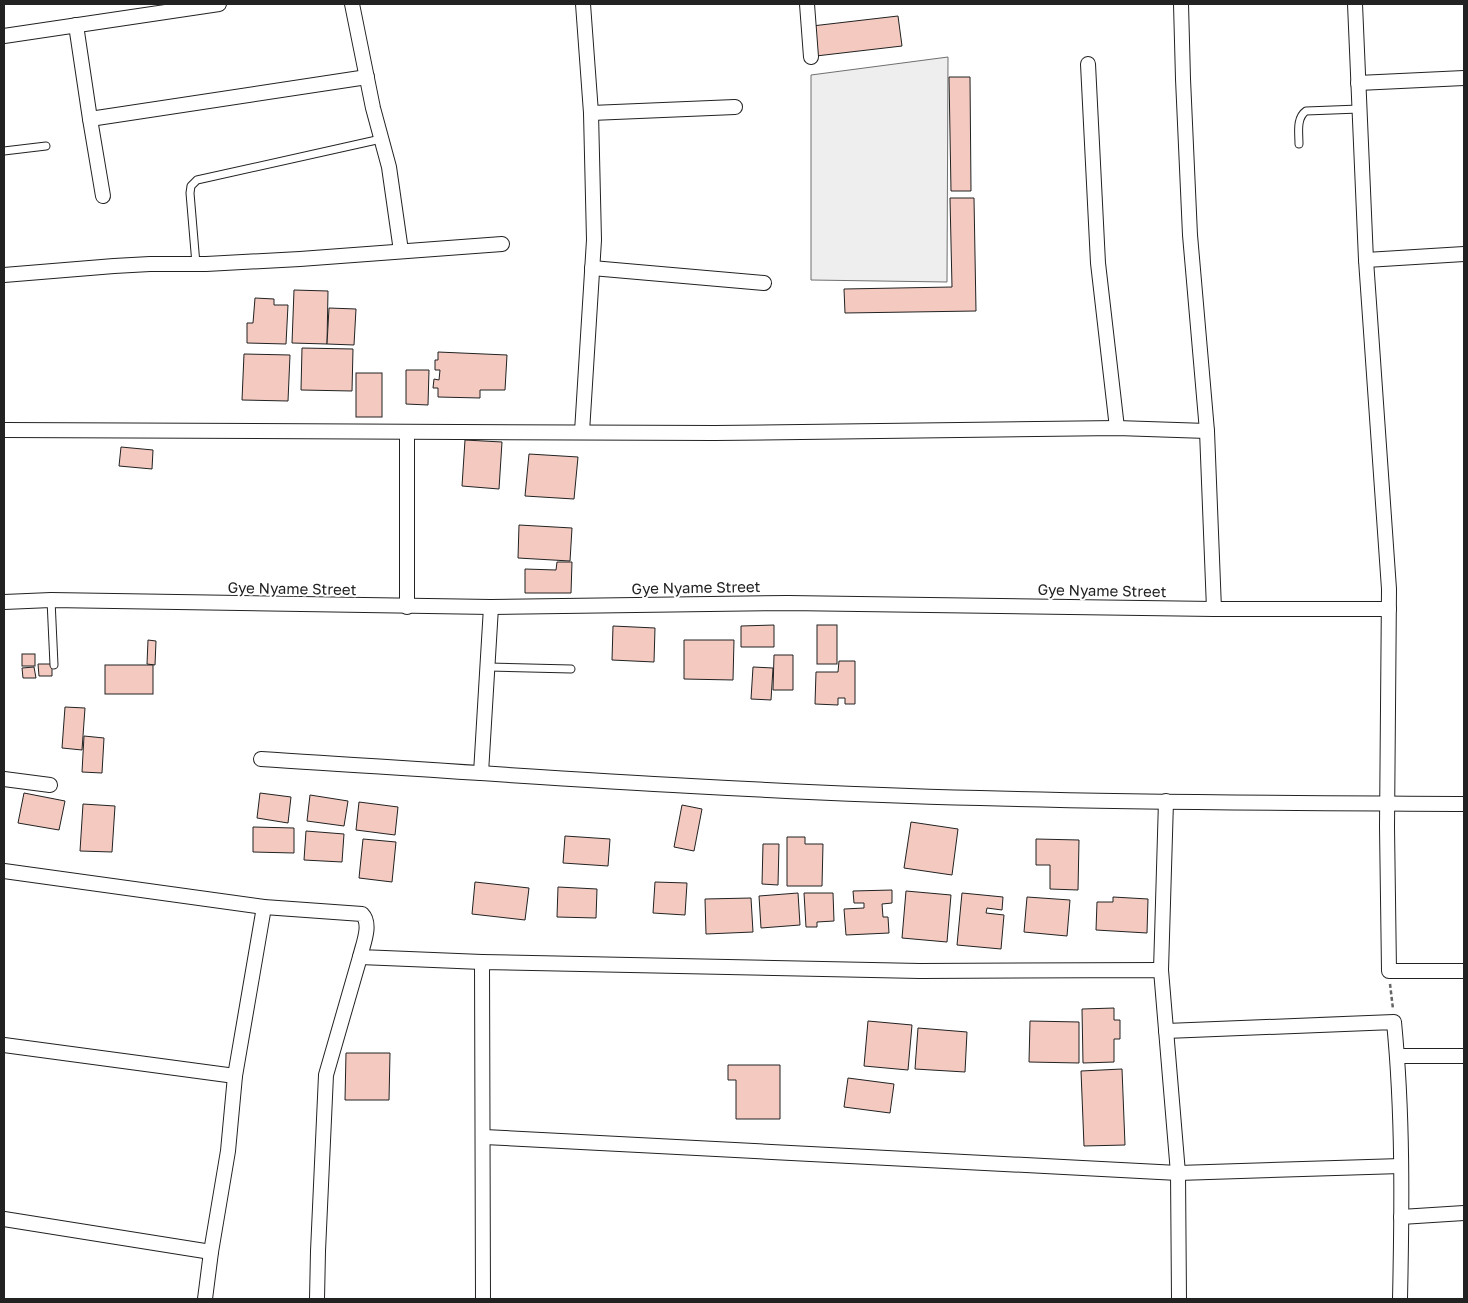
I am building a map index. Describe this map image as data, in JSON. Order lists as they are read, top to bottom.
{
  "streets": {
    "street": ["Gye Nyame Street"]
  }
}
